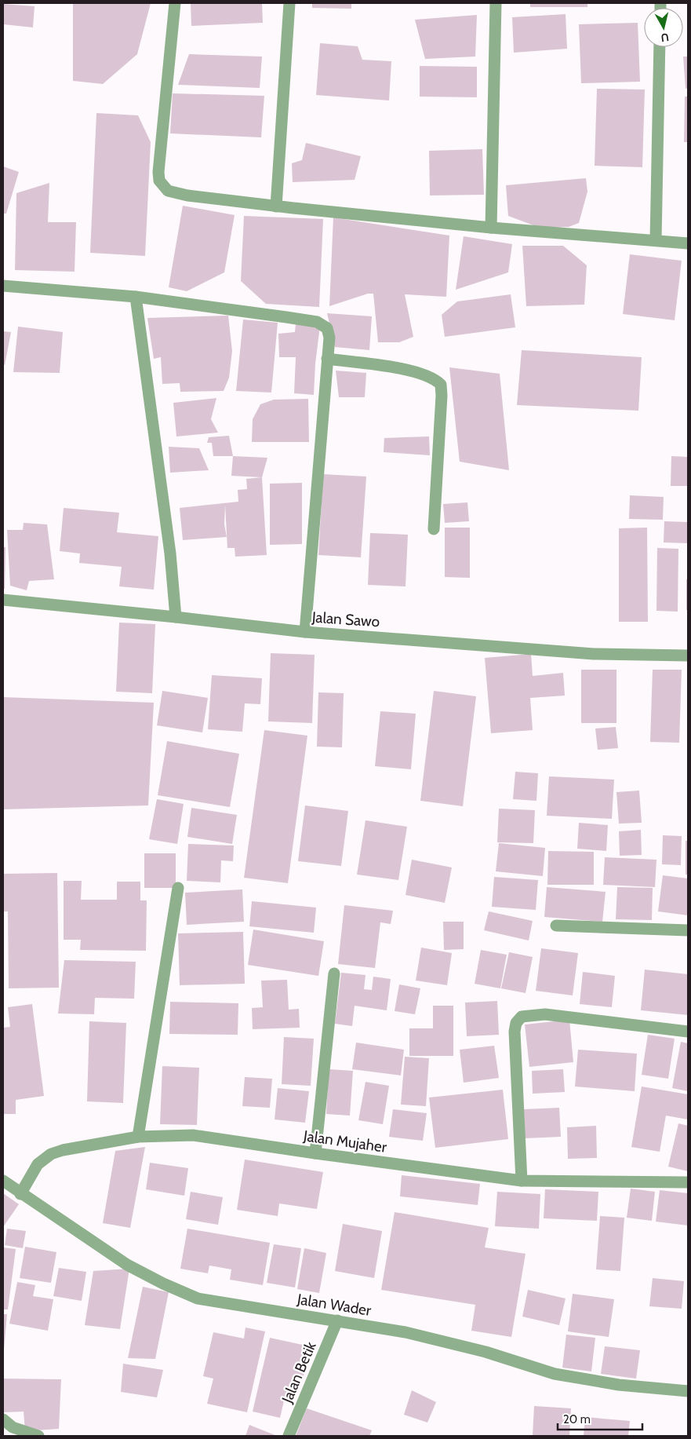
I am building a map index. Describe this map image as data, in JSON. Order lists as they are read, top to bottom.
{
  "streets": {
    "street": [
      "Jalan Sawo",
      "Jalan Mujaher",
      "Jalan Wader",
      "Jalan Betik"
    ]
  },
  "crossings": [
    ["Jalan Mujaher", "Jalan Wader"],
    ["Jalan Wader", "Jalan Betik"]
  ],
  "scale_bar": "20 m",
  "north": "bottom"
}
